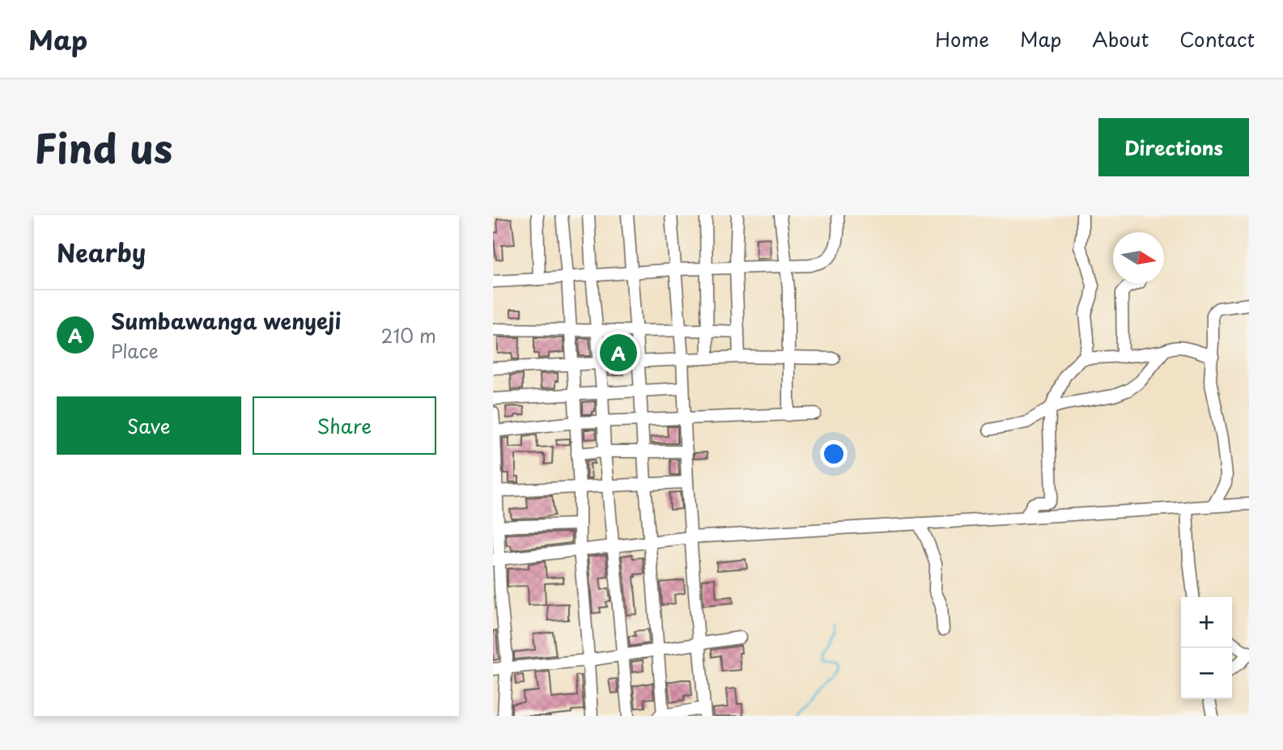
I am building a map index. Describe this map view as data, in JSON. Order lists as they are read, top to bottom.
{
  "north": "right",
  "page": {
    "header": "Map",
    "nav": [
      "Home",
      "Map",
      "About",
      "Contact"
    ],
    "title": "Find us",
    "buttons": [
      "Directions",
      ["Save", "Share"]
    ],
    "heading": "Nearby",
    "list": [
      {
        "mark": "A",
        "name": "Sumbawanga wenyeji",
        "note": "Place",
        "value": "210 m"
      }
    ],
    "pins": "A",
    "map_buttons": ["+", "−"]
  }
}
